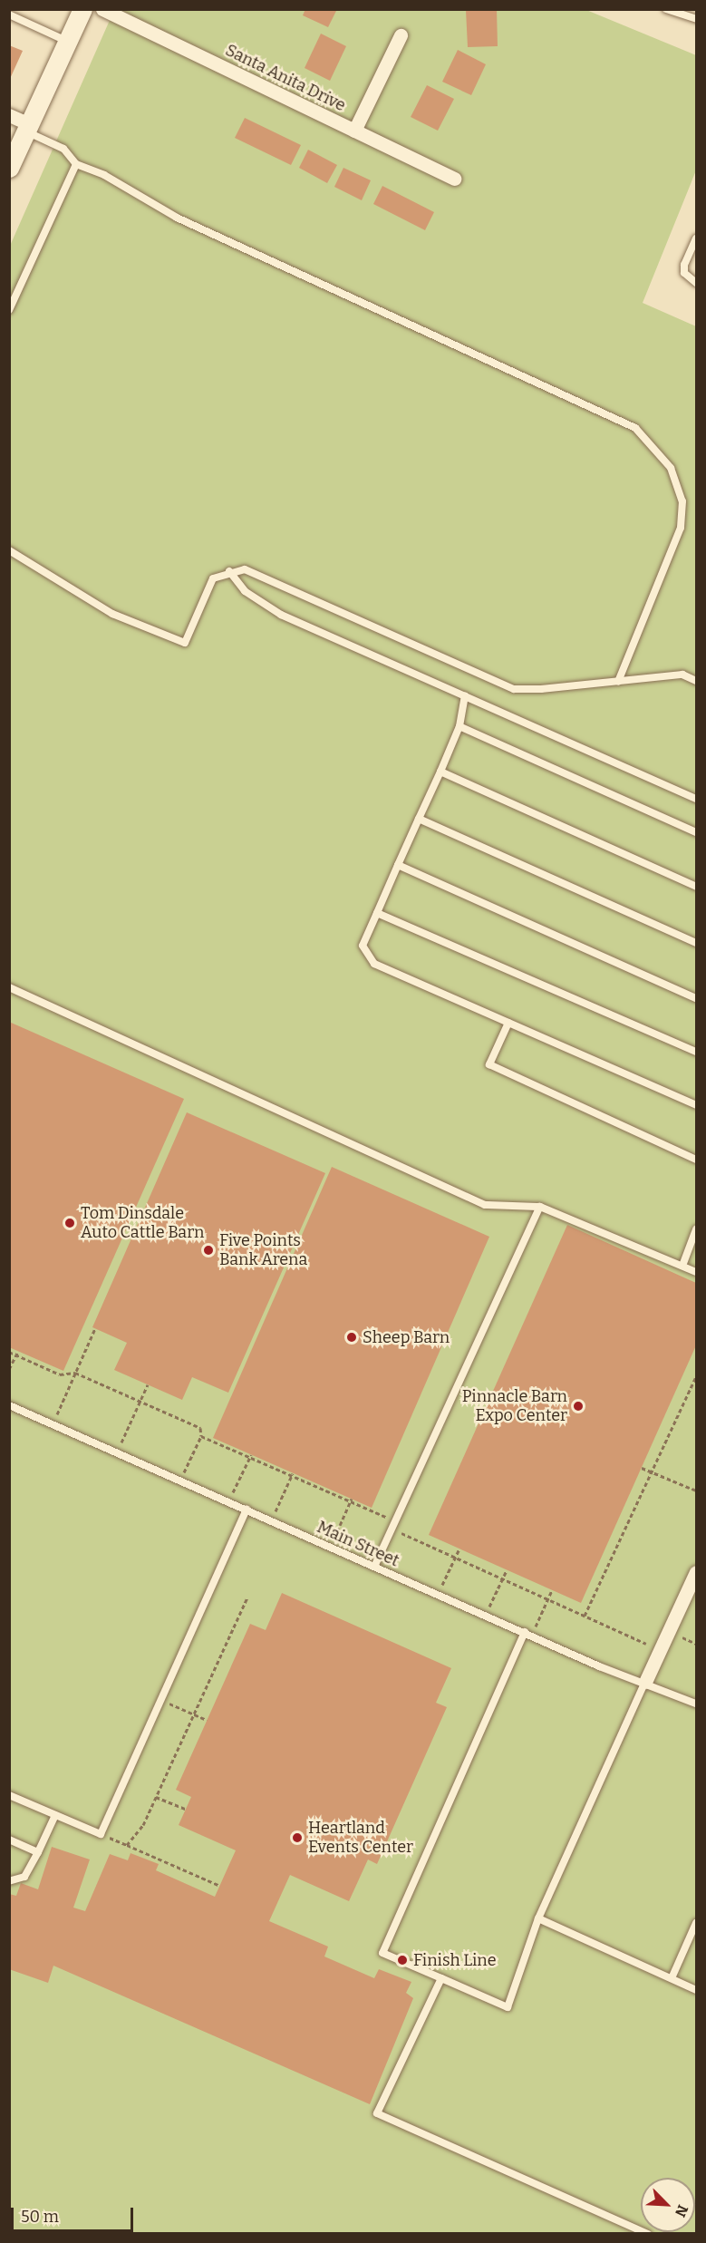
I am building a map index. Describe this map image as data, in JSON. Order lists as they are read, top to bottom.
{
  "streets": {
    "street": ["Santa Anita Drive"],
    "lane": ["Main Street"]
  },
  "places": [
    "Tom Dinsdale Auto Cattle Barn",
    "Five Points Bank Arena",
    "Sheep Barn",
    "Pinnacle Barn Expo Center",
    "Heartland Events Center",
    "Finish Line"
  ],
  "scale_bar": "50 m",
  "north": "bottom right"
}
